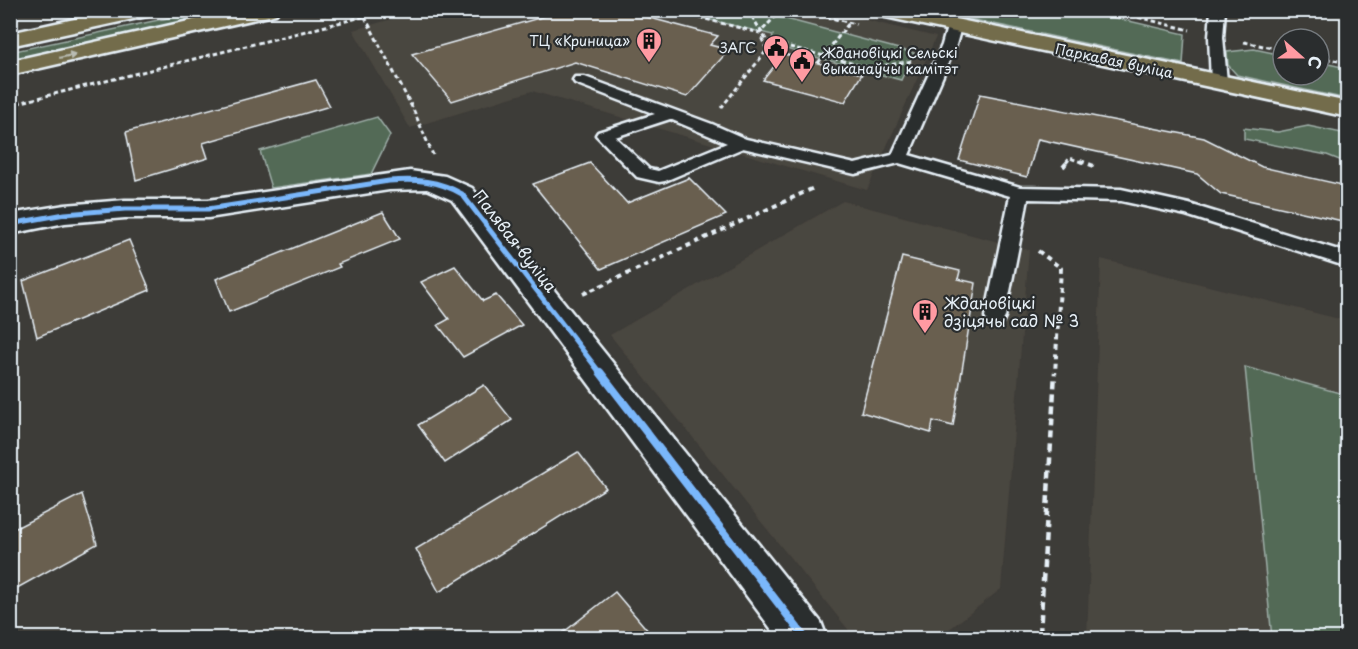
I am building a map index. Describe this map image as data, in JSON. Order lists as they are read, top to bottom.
{
  "streets": {
    "main road": ["Паркавая вуліца"],
    "street": ["Палявая вуліца"]
  },
  "places": {
    "building": ["ТЦ «Криница»", "Ждановіцкі дзіцячы сад № 3"],
    "public building": ["ЗАГС", "Ждановіцкі Сельскі выканаўчы камітэт"]
  },
  "north": "right"
}
